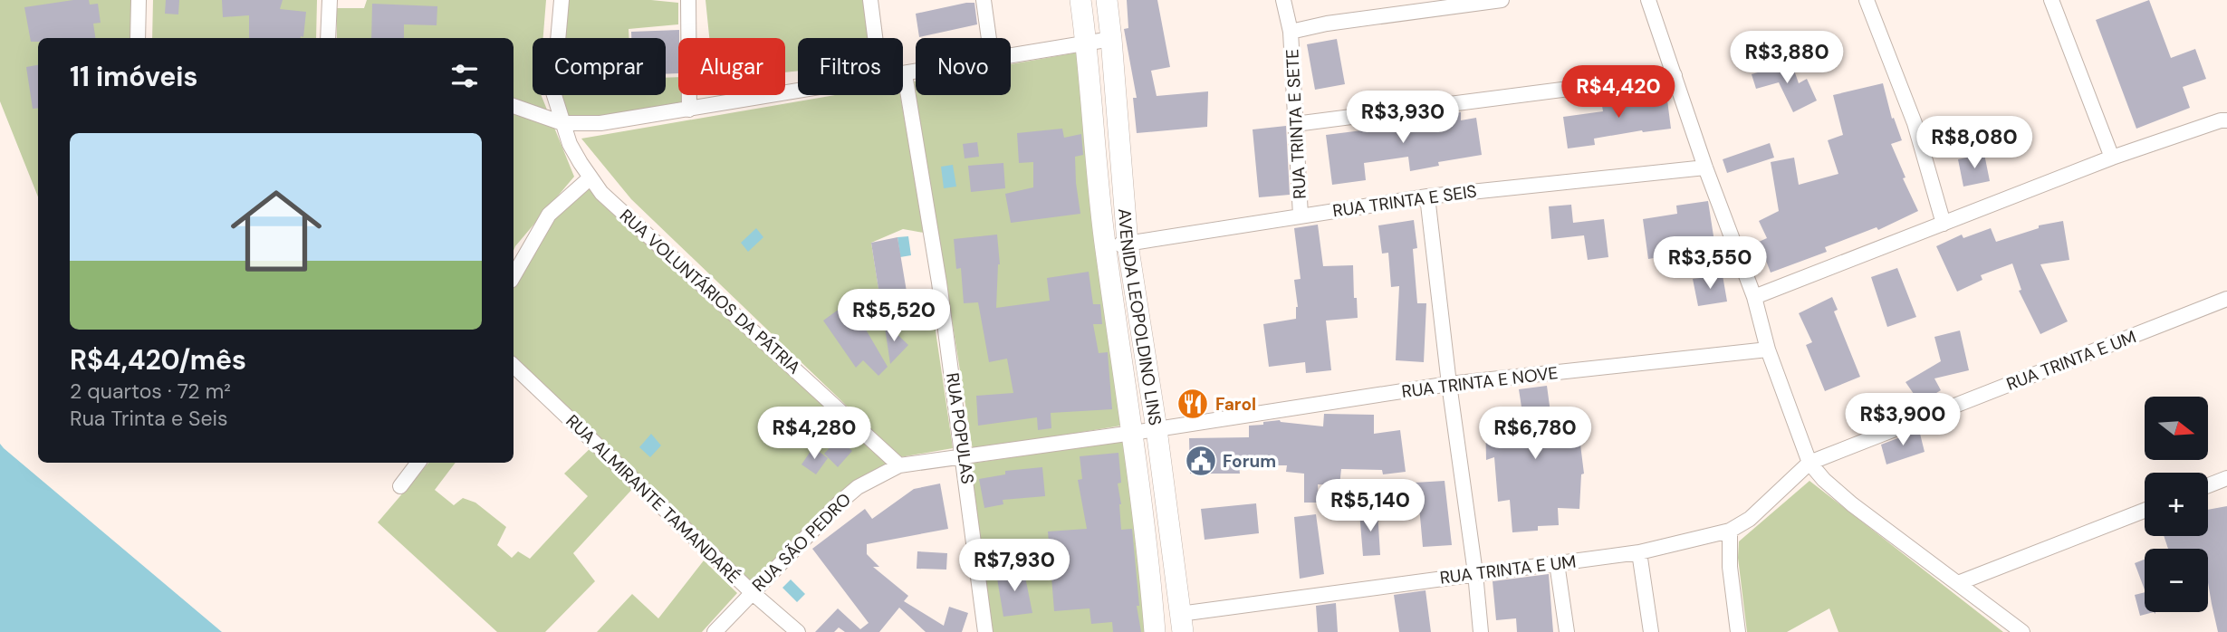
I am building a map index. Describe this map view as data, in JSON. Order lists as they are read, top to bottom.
{
  "streets": {
    "main road": ["AVENIDA LEOPOLDINO LINS"],
    "street": [
      "RUA TRINTA E SETE",
      "RUA TRINTA E SEIS",
      "RUA VOLUNTÁRIOS DA PÁTRIA",
      "RUA TRINTA E UM",
      "RUA TRINTA E NOVE",
      "RUA POPULAS",
      "RUA ALMIRANTE TAMANDARÉ",
      "RUA SÃO PEDRO"
    ]
  },
  "crossings": [
    ["RUA TRINTA E SETE", "RUA TRINTA E SEIS"],
    ["RUA TRINTA E SEIS", "AVENIDA LEOPOLDINO LINS"],
    ["RUA VOLUNTÁRIOS DA PÁTRIA", "RUA SÃO PEDRO"],
    ["AVENIDA LEOPOLDINO LINS", "RUA TRINTA E UM"],
    ["AVENIDA LEOPOLDINO LINS", "RUA TRINTA E NOVE"],
    ["RUA ALMIRANTE TAMANDARÉ", "RUA SÃO PEDRO"]
  ],
  "places": {
    "restaurant": ["Farol"],
    "public building": ["Forum"]
  },
  "north": "right",
  "page": {
    "price": [
      "R$3,880",
      "R$4,420",
      "R$3,930",
      "R$8,080",
      "R$3,550",
      "R$5,520",
      "R$3,900",
      "R$4,280",
      "R$6,780",
      "R$5,140",
      "R$7,930"
    ],
    "chip": [
      "Comprar",
      "Alugar",
      "Filtros",
      "Novo"
    ],
    "heading": "11 imóveis",
    "list": [
      {
        "name": "R$4,420/mês",
        "note": "2 quartos · 72 m² · Rua Trinta e Seis"
      }
    ],
    "map_buttons": ["+", "−"]
  }
}
